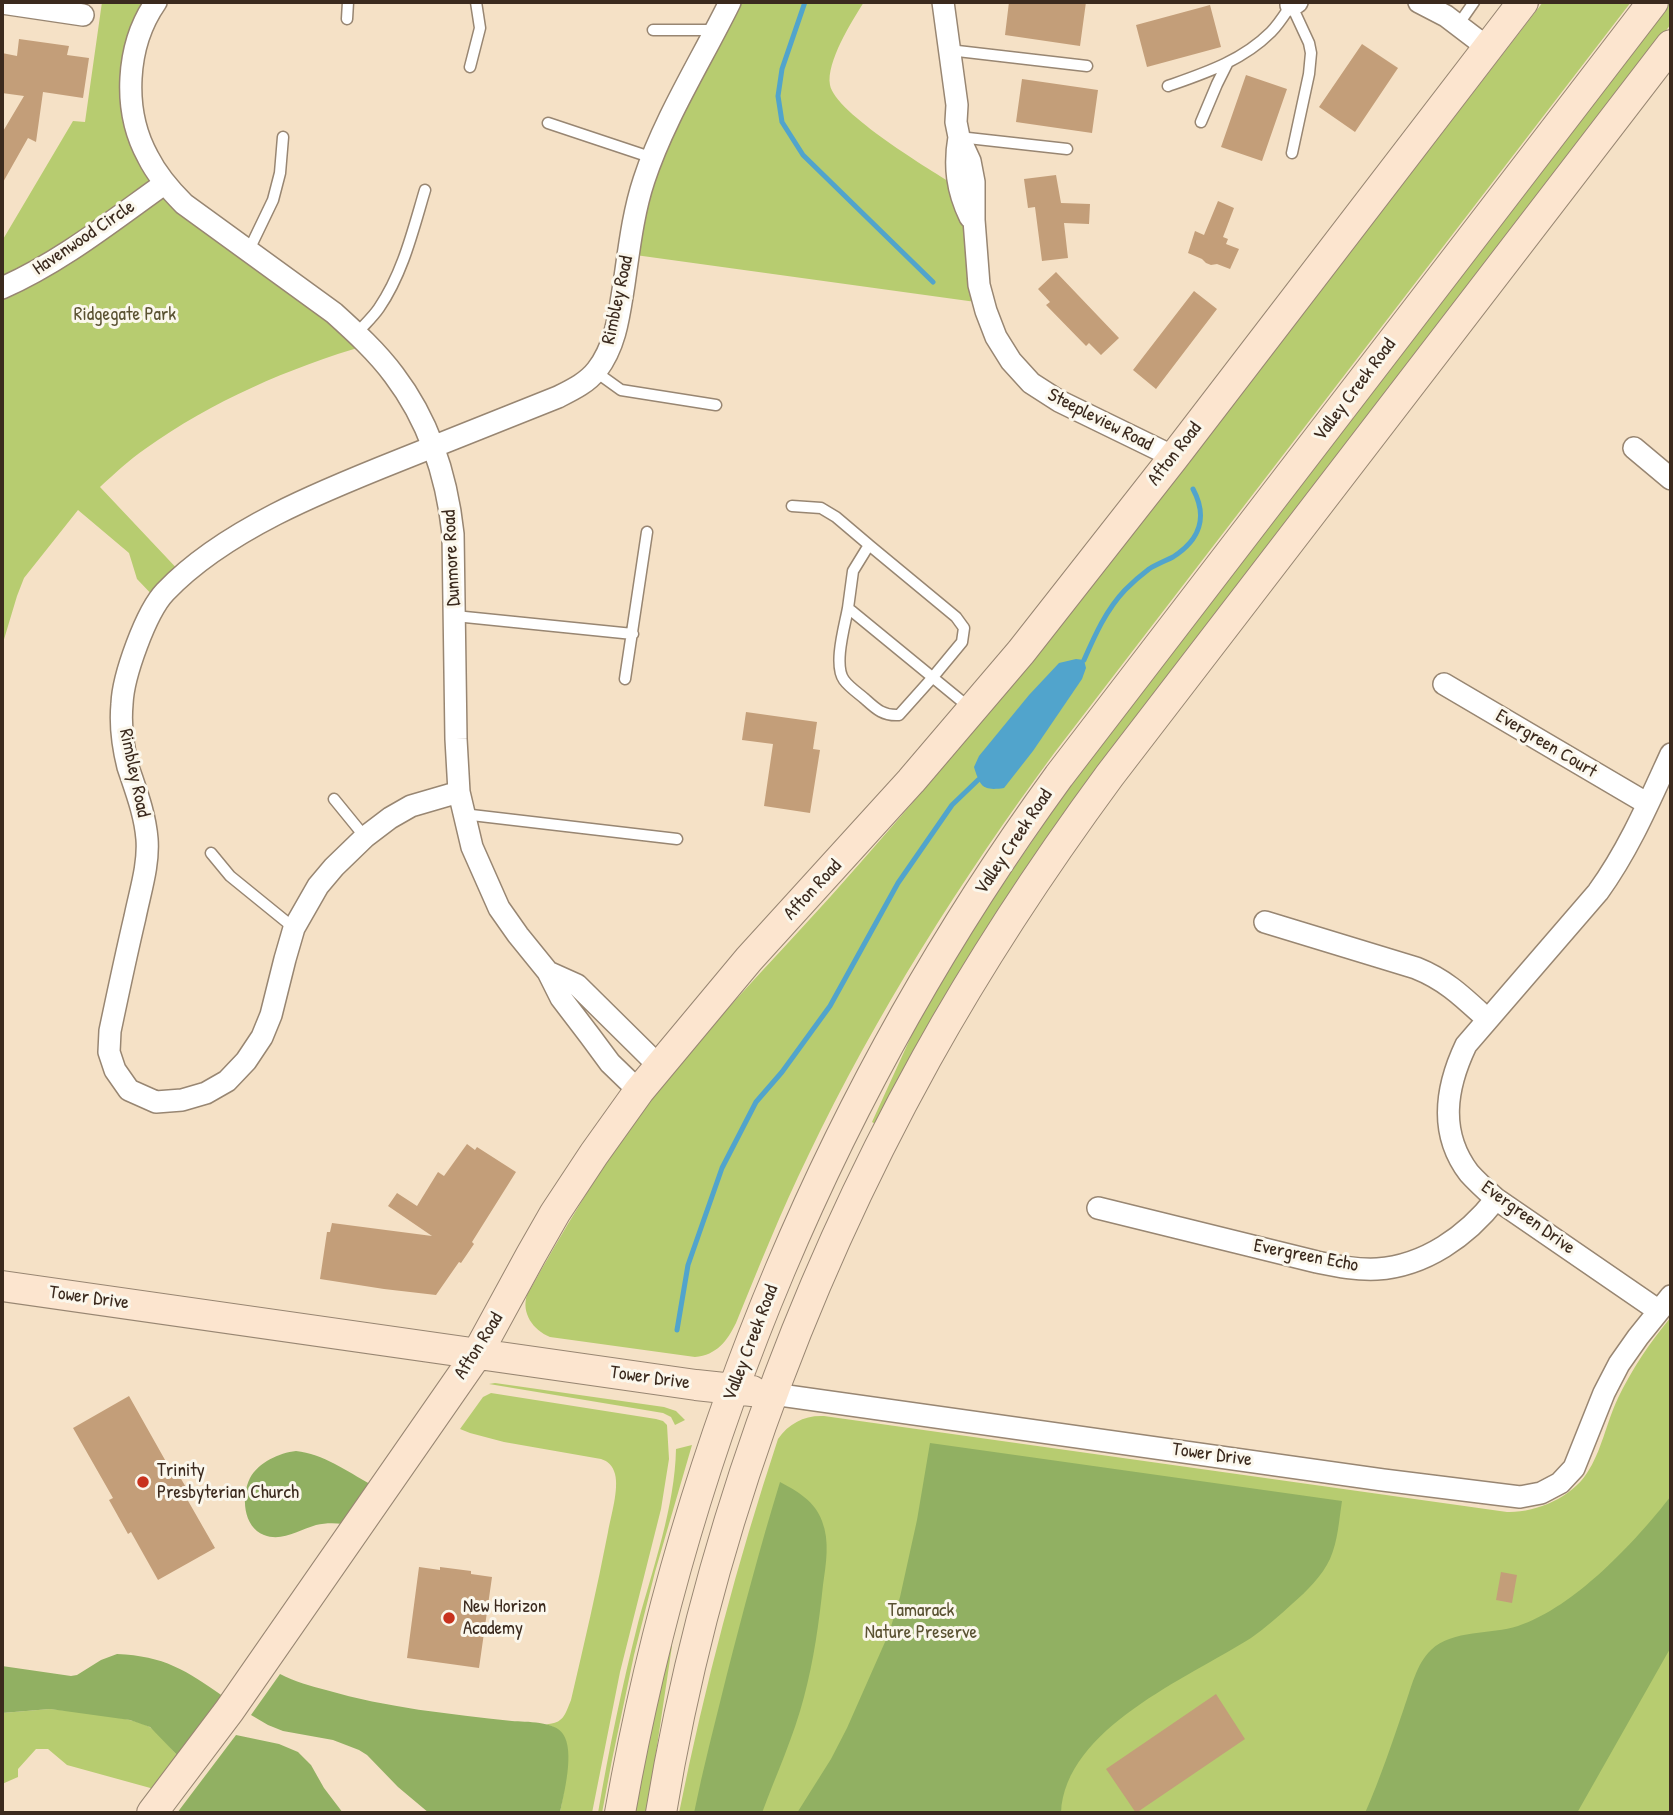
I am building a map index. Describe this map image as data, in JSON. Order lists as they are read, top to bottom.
{
  "streets": {
    "main road": ["Valley Creek Road", "Afton Road", "Tower Drive"],
    "street": [
      "Havenwood Circle",
      "Rimbley Road",
      "Steepleview Road",
      "Dunmore Road",
      "Evergreen Court",
      "Evergreen Drive",
      "Evergreen Echo"
    ]
  },
  "crossings": [
    ["Havenwood Circle", "Dunmore Road"],
    ["Rimbley Road", "Dunmore Road"],
    ["Valley Creek Road", "Tower Drive"],
    ["Steepleview Road", "Afton Road"],
    ["Afton Road", "Dunmore Road"],
    ["Afton Road", "Tower Drive"],
    ["Evergreen Court", "Evergreen Drive"],
    ["Evergreen Drive", "Evergreen Echo"],
    ["Evergreen Drive", "Tower Drive"]
  ],
  "parks": ["Ridgegate Park", "Tamarack Nature Preserve"],
  "places": ["Trinity Presbyterian Church", "New Horizon Academy"]
}
